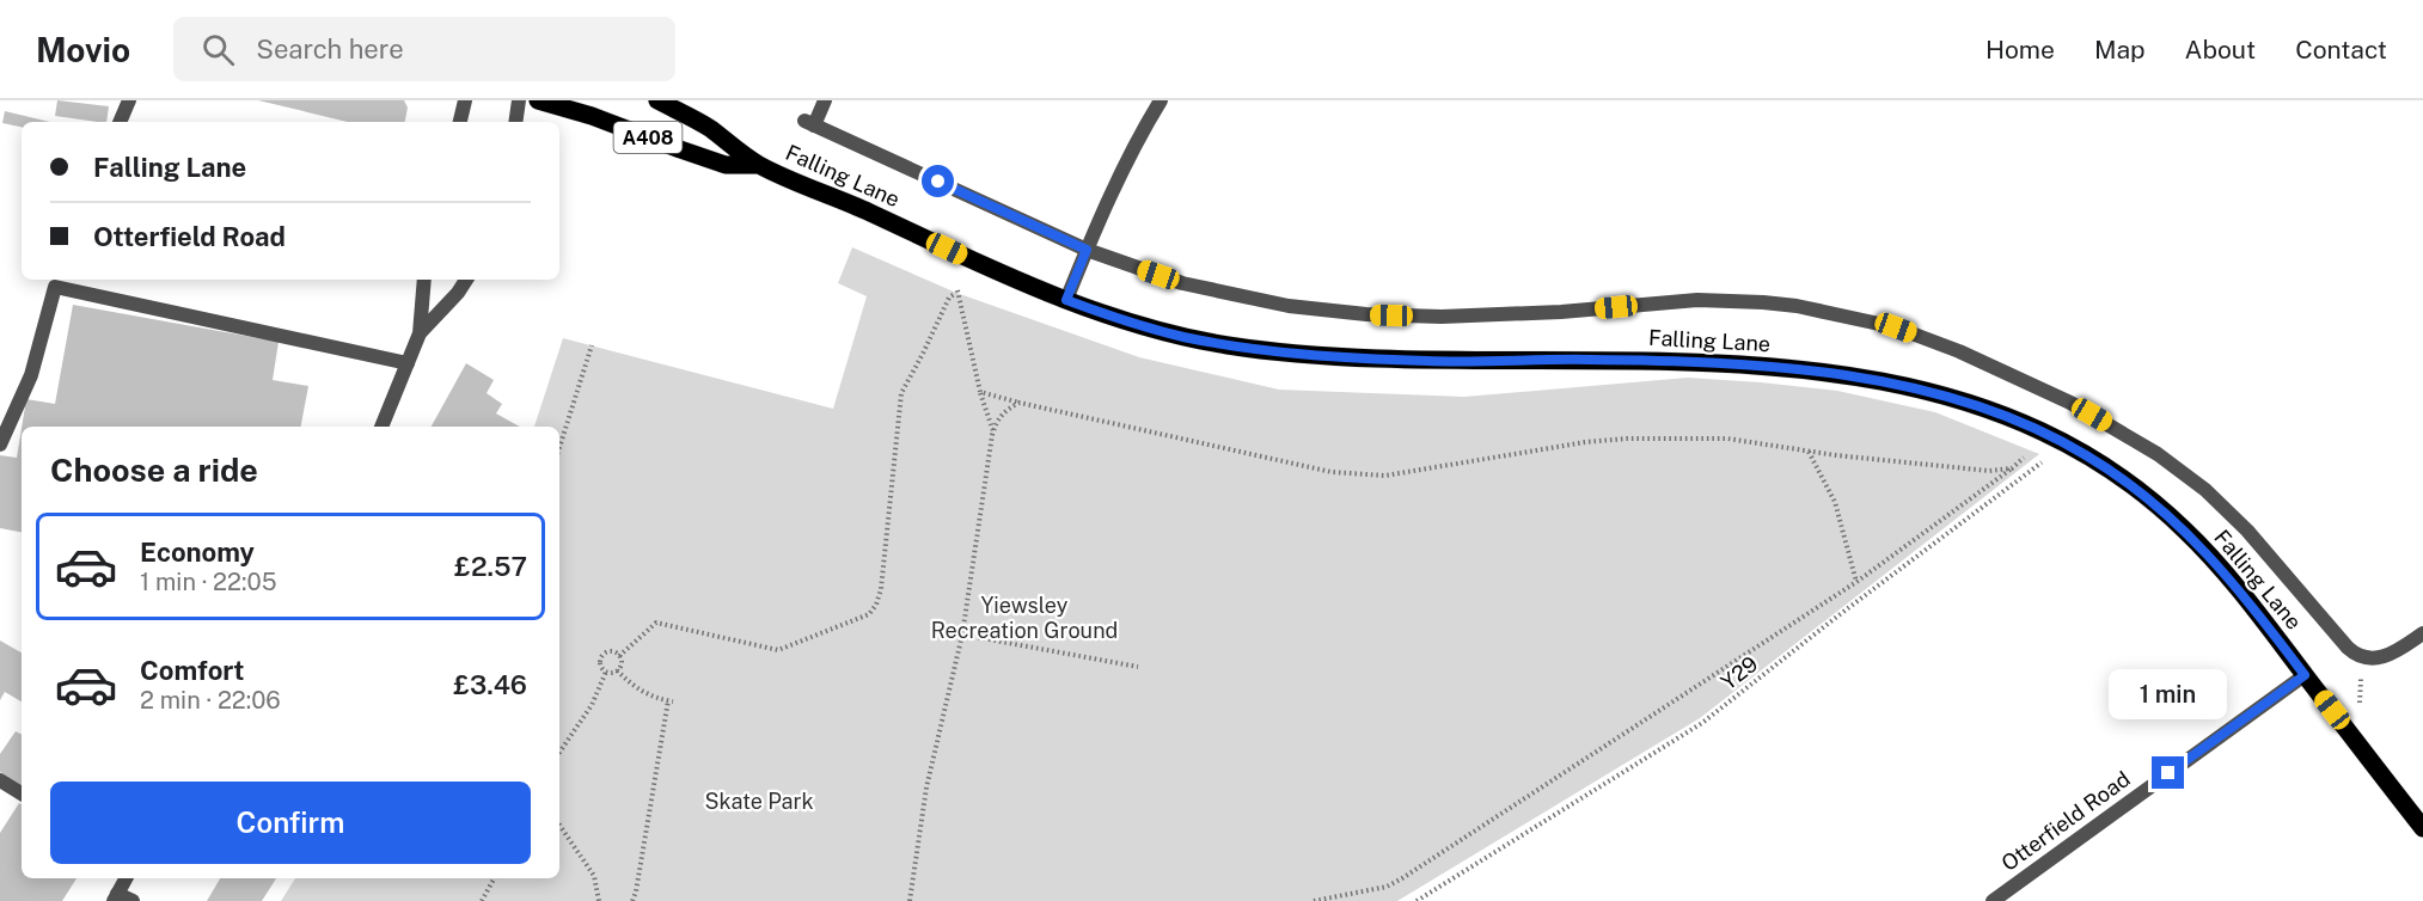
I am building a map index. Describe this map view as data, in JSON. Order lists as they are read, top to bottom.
{
  "streets": {
    "main road": ["A408", "Falling Lane"],
    "street": ["Otterfield Road"],
    "path": ["Y29"]
  },
  "crossings": [
    ["Falling Lane", "Y29"],
    ["Falling Lane", "Otterfield Road"]
  ],
  "parks": ["Yiewsley Recreation Ground", "Skate Park"],
  "page": {
    "header": "Movio",
    "search": "Search here",
    "nav": [
      "Home",
      "Map",
      "About",
      "Contact"
    ],
    "banner": ["Falling Lane", "Otterfield Road"],
    "heading": "Choose a ride",
    "list": [
      {
        "name": "Economy",
        "note": "1 min · 22:05",
        "value": "£2.57"
      },
      {
        "name": "Comfort",
        "note": "2 min · 22:06",
        "value": "£3.46"
      }
    ],
    "bubble": "1 min",
    "buttons": "Confirm"
  }
}
